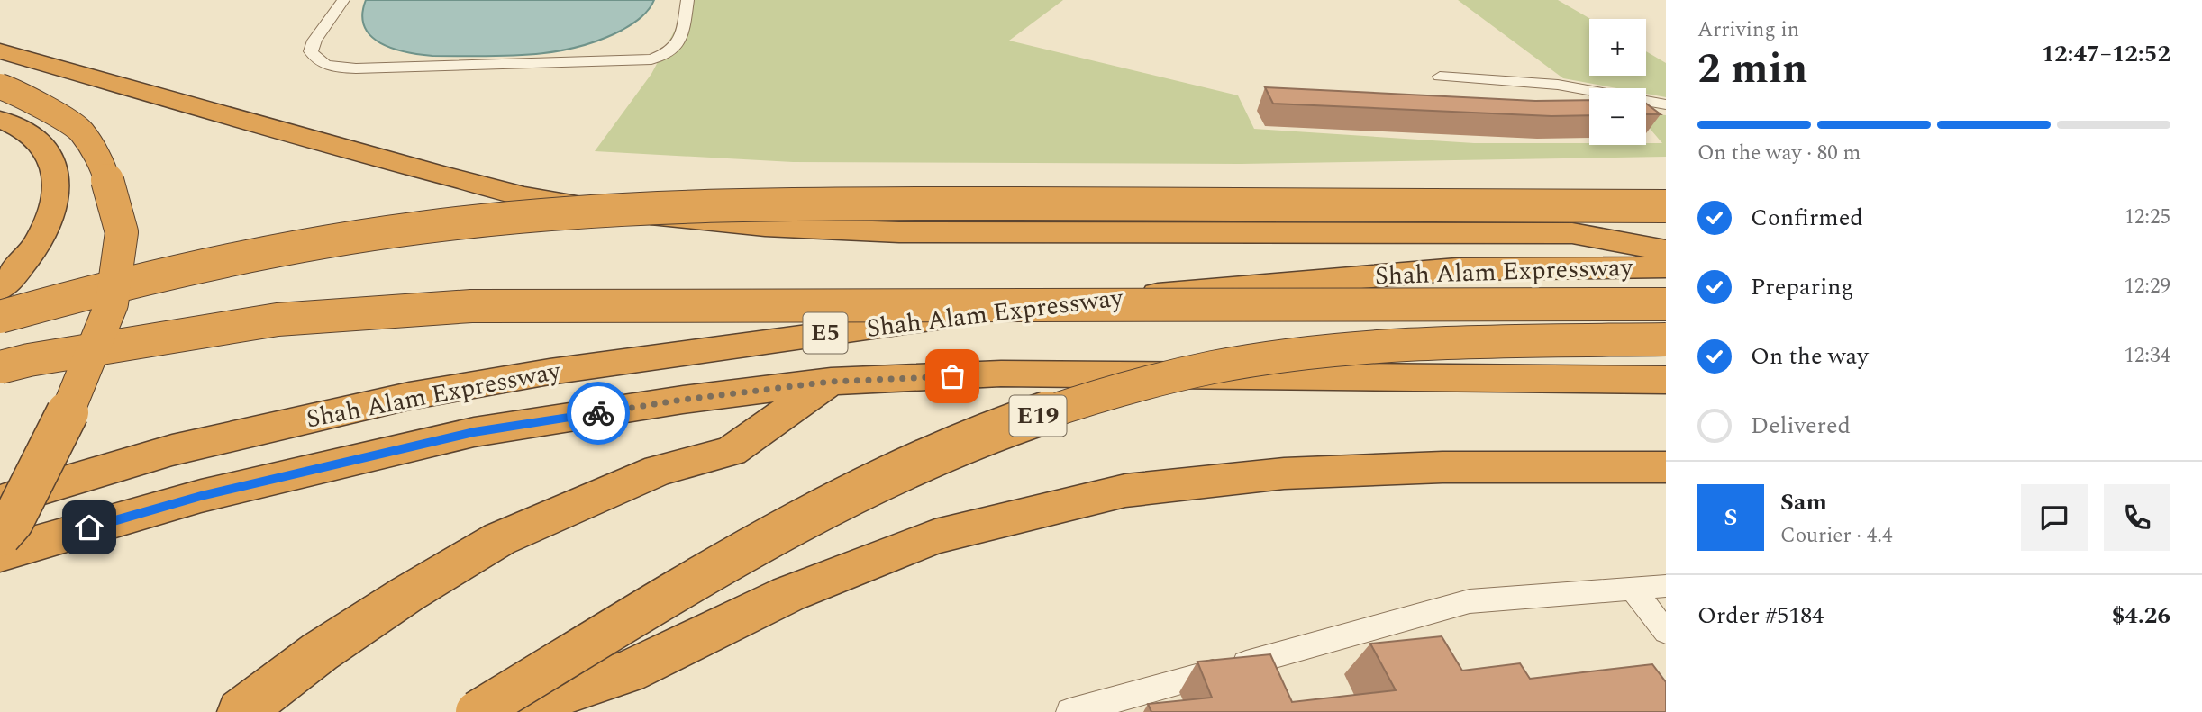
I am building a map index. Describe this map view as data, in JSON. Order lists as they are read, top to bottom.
{
  "streets": {
    "highway": ["Shah Alam Expressway", "E5", "E19"]
  },
  "page": {
    "heading": ["2 min", "Arriving in", "12:47–12:52"],
    "panel": [
      "Sam",
      "Courier · 4.4",
      "Order #5184",
      "$4.26"
    ],
    "map_buttons": ["+", "−"],
    "bar": "On the way · 80 m",
    "list": [
      ["Confirmed", "12:25"],
      ["Preparing", "12:29"],
      ["On the way", "12:34"],
      "Delivered"
    ],
    "round": "S"
  }
}
